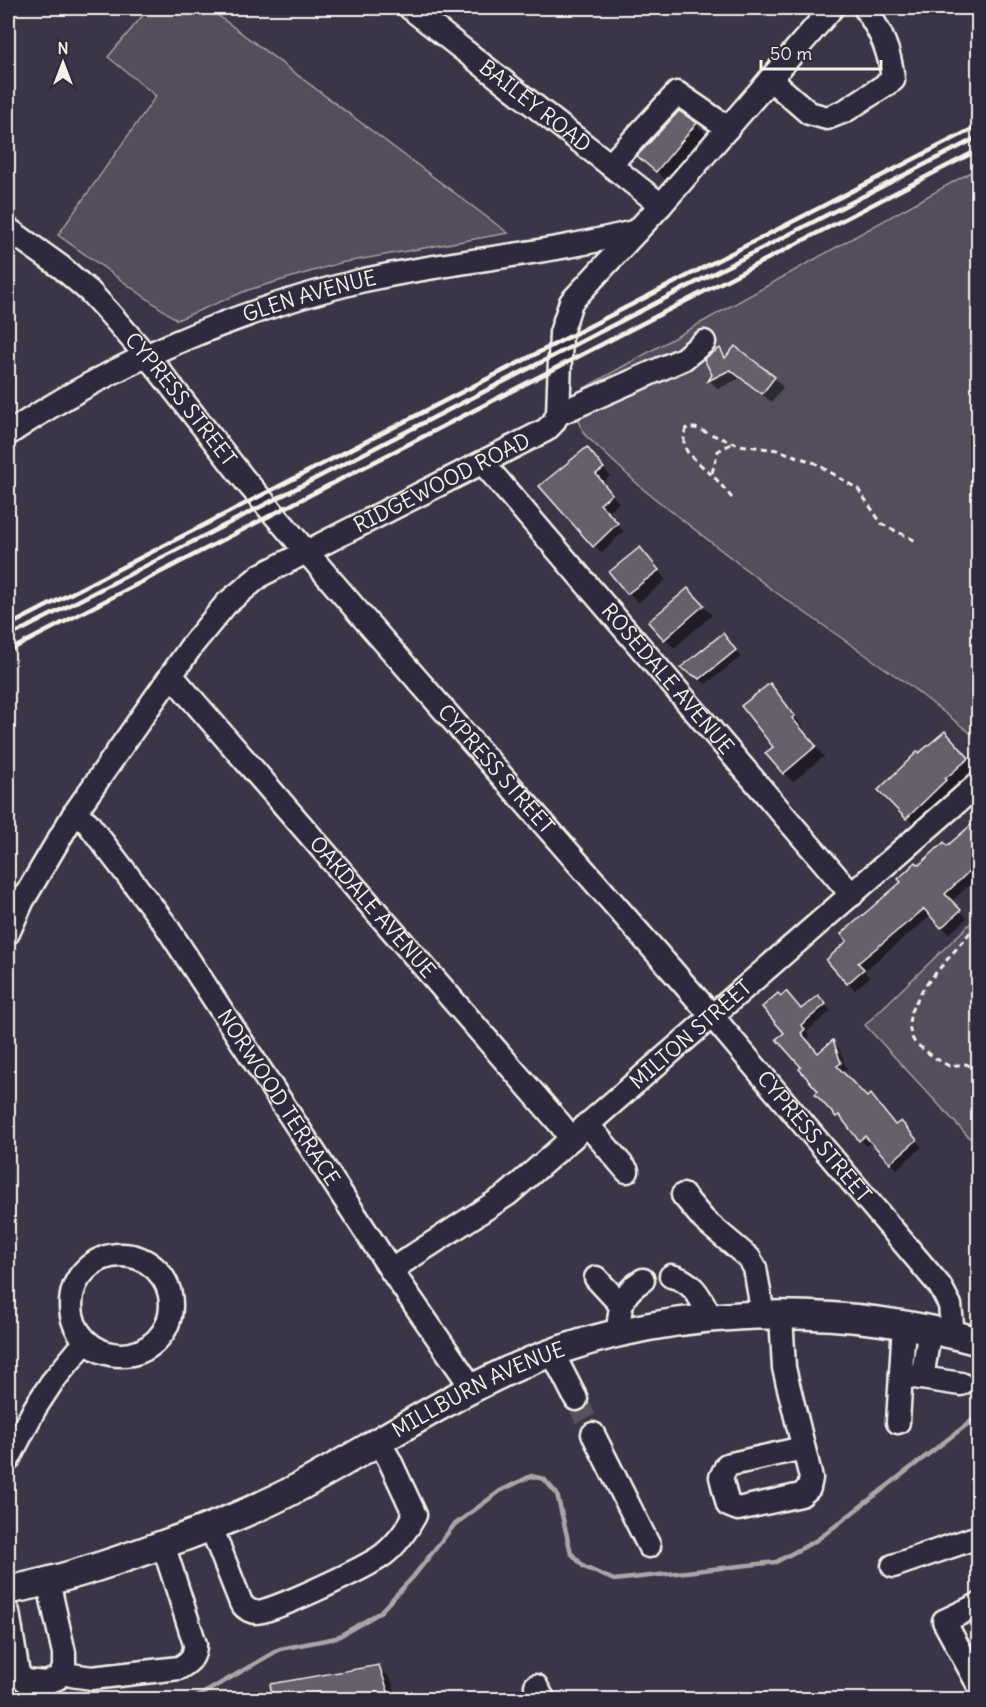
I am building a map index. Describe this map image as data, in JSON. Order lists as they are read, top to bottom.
{
  "streets": {
    "main road": ["MILLBURN AVENUE"],
    "street": [
      "BAILEY ROAD",
      "GLEN AVENUE",
      "CYPRESS STREET",
      "RIDGEWOOD ROAD",
      "ROSEDALE AVENUE",
      "OAKDALE AVENUE",
      "MILTON STREET",
      "NORWOOD TERRACE"
    ]
  },
  "crossings": [
    ["GLEN AVENUE", "CYPRESS STREET"],
    ["CYPRESS STREET", "RIDGEWOOD ROAD"],
    ["CYPRESS STREET", "MILTON STREET"],
    ["CYPRESS STREET", "MILLBURN AVENUE"],
    ["RIDGEWOOD ROAD", "ROSEDALE AVENUE"],
    ["RIDGEWOOD ROAD", "OAKDALE AVENUE"],
    ["RIDGEWOOD ROAD", "NORWOOD TERRACE"],
    ["ROSEDALE AVENUE", "MILTON STREET"],
    ["OAKDALE AVENUE", "MILTON STREET"],
    ["MILTON STREET", "NORWOOD TERRACE"],
    ["NORWOOD TERRACE", "MILLBURN AVENUE"]
  ],
  "scale_bar": "50 m",
  "north": "top"
}
